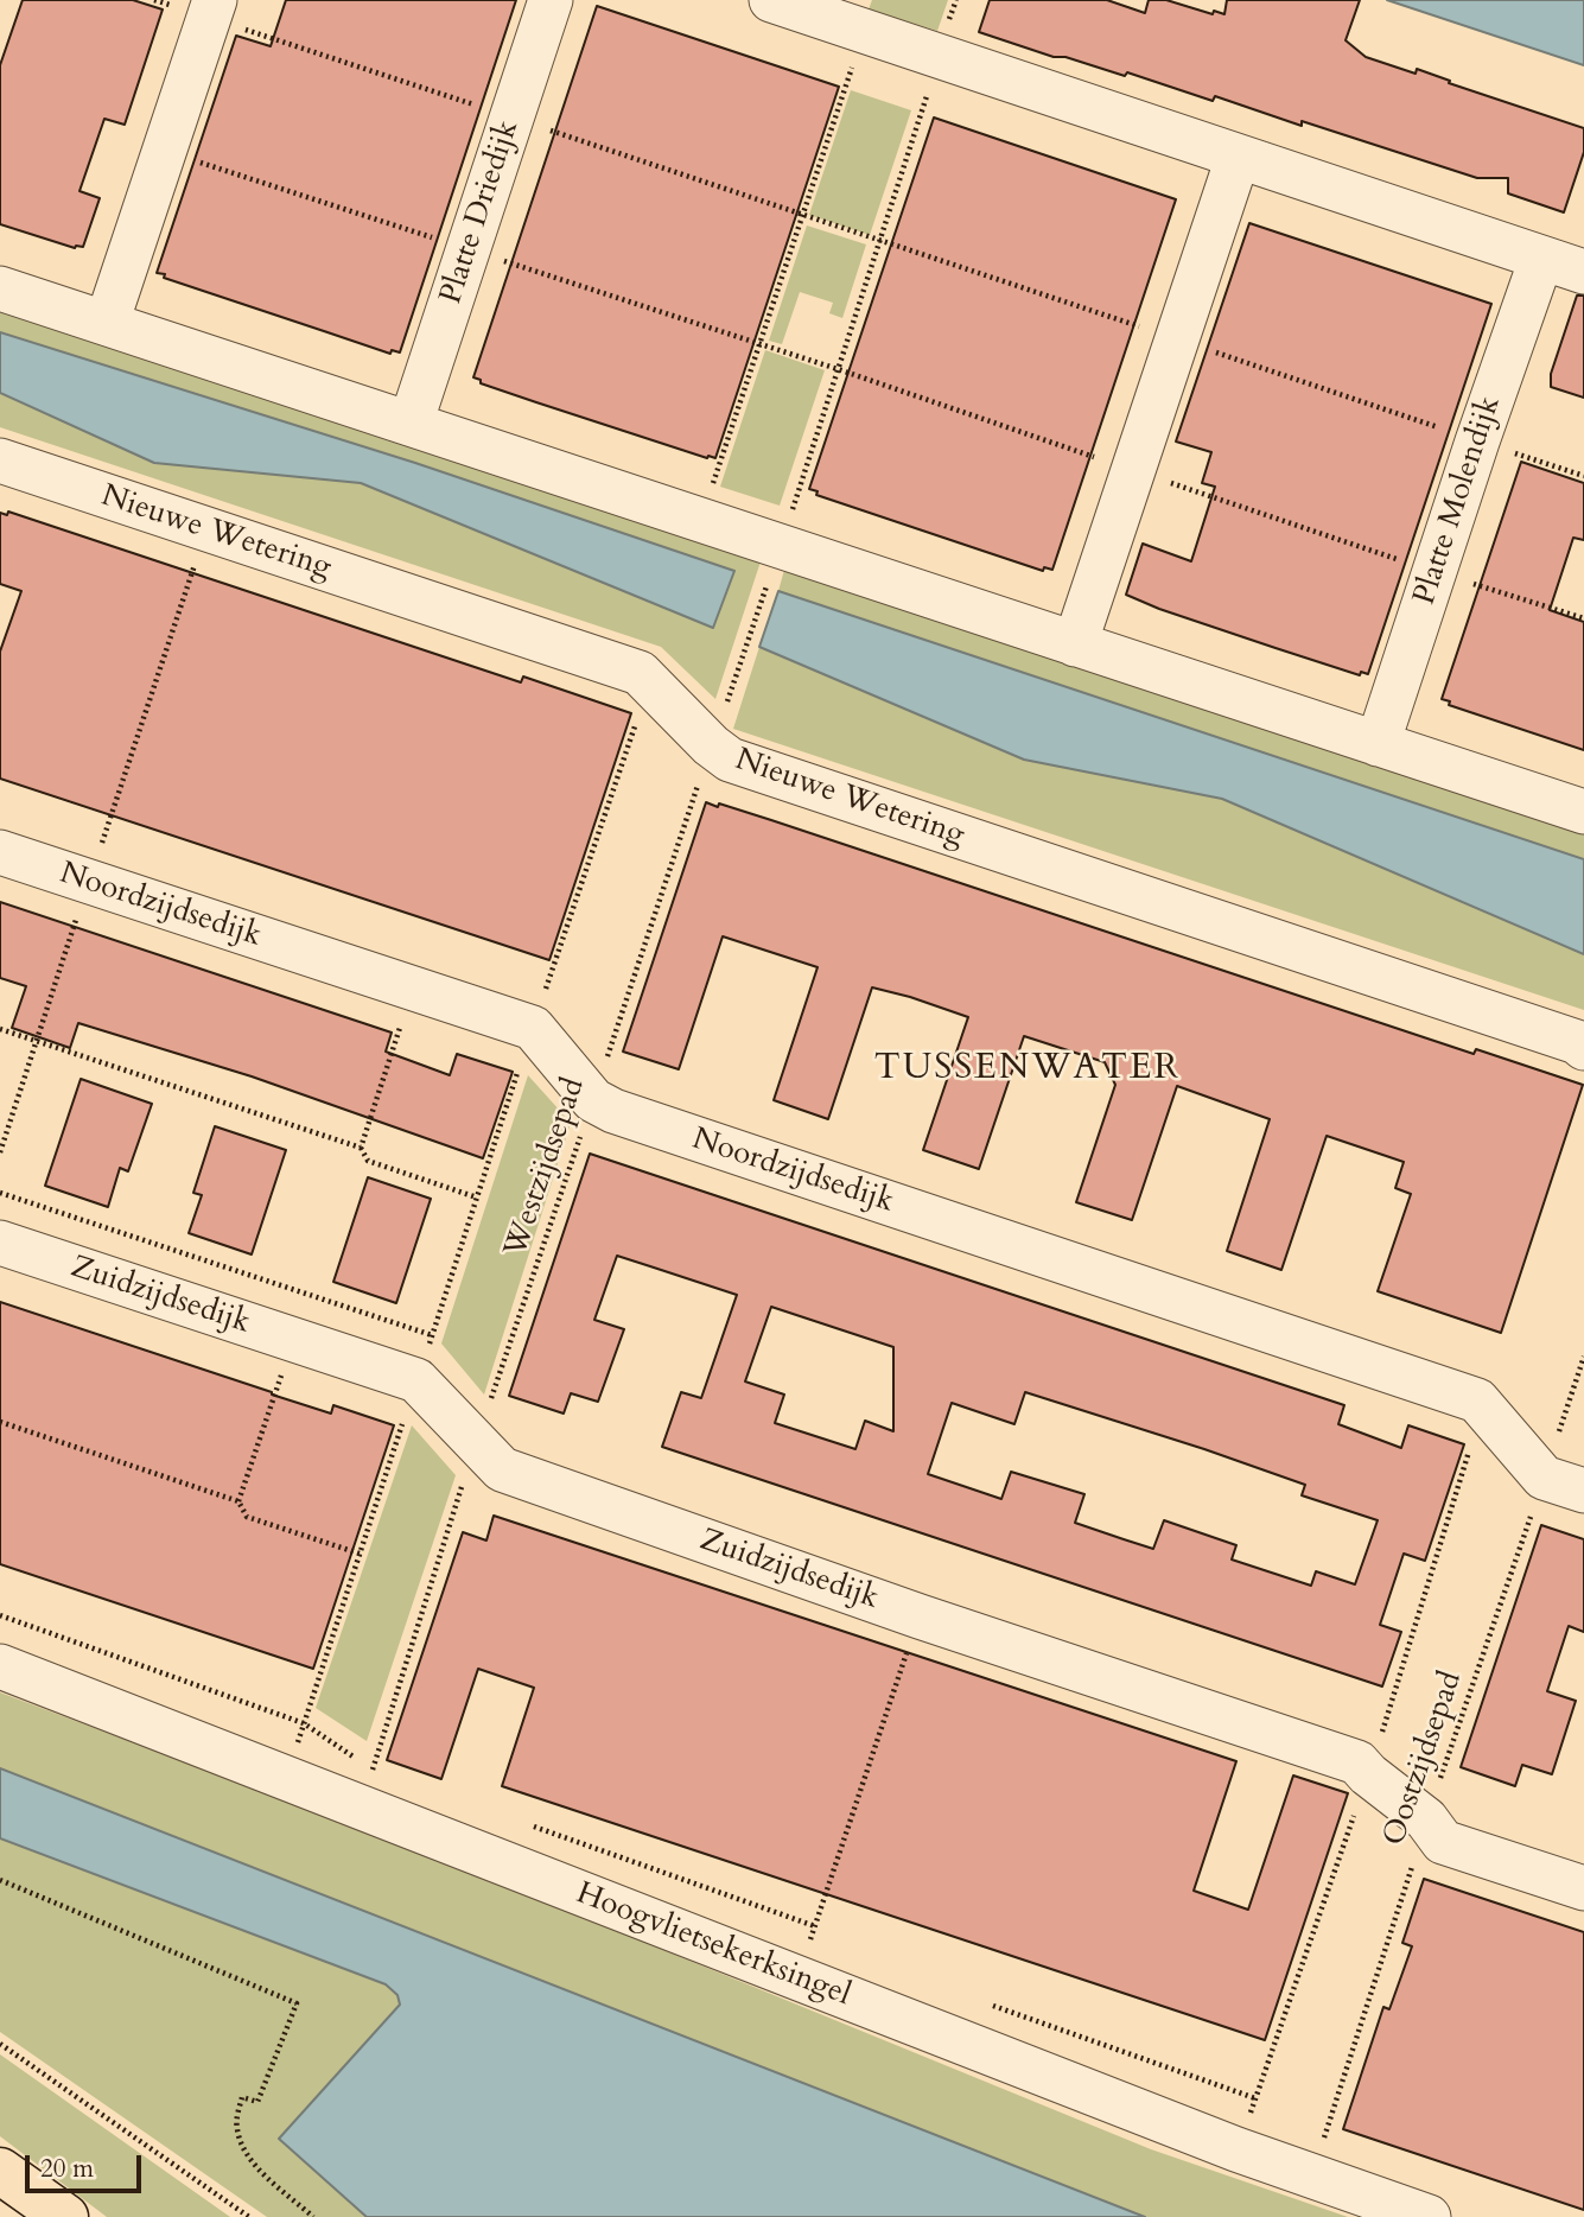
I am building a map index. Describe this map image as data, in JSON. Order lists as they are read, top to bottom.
{
  "streets": {
    "street": [
      "Platte Driedijk",
      "Platte Molendijk",
      "Nieuwe Wetering",
      "Noordzijdsedijk",
      "Zuidzijdsedijk",
      "Hoogvlietsekerksingel"
    ],
    "path": ["Westzijdsepad", "Oostzijdsepad"]
  },
  "crossings": [
    ["Nieuwe Wetering", "Westzijdsepad"],
    ["Noordzijdsedijk", "Westzijdsepad"],
    ["Noordzijdsedijk", "Oostzijdsepad"],
    ["Westzijdsepad", "Zuidzijdsedijk"],
    ["Westzijdsepad", "Hoogvlietsekerksingel"],
    ["Zuidzijdsedijk", "Oostzijdsepad"],
    ["Oostzijdsepad", "Hoogvlietsekerksingel"]
  ],
  "districts": ["TUSSENWATER"],
  "scale_bar": "20 m"
}
